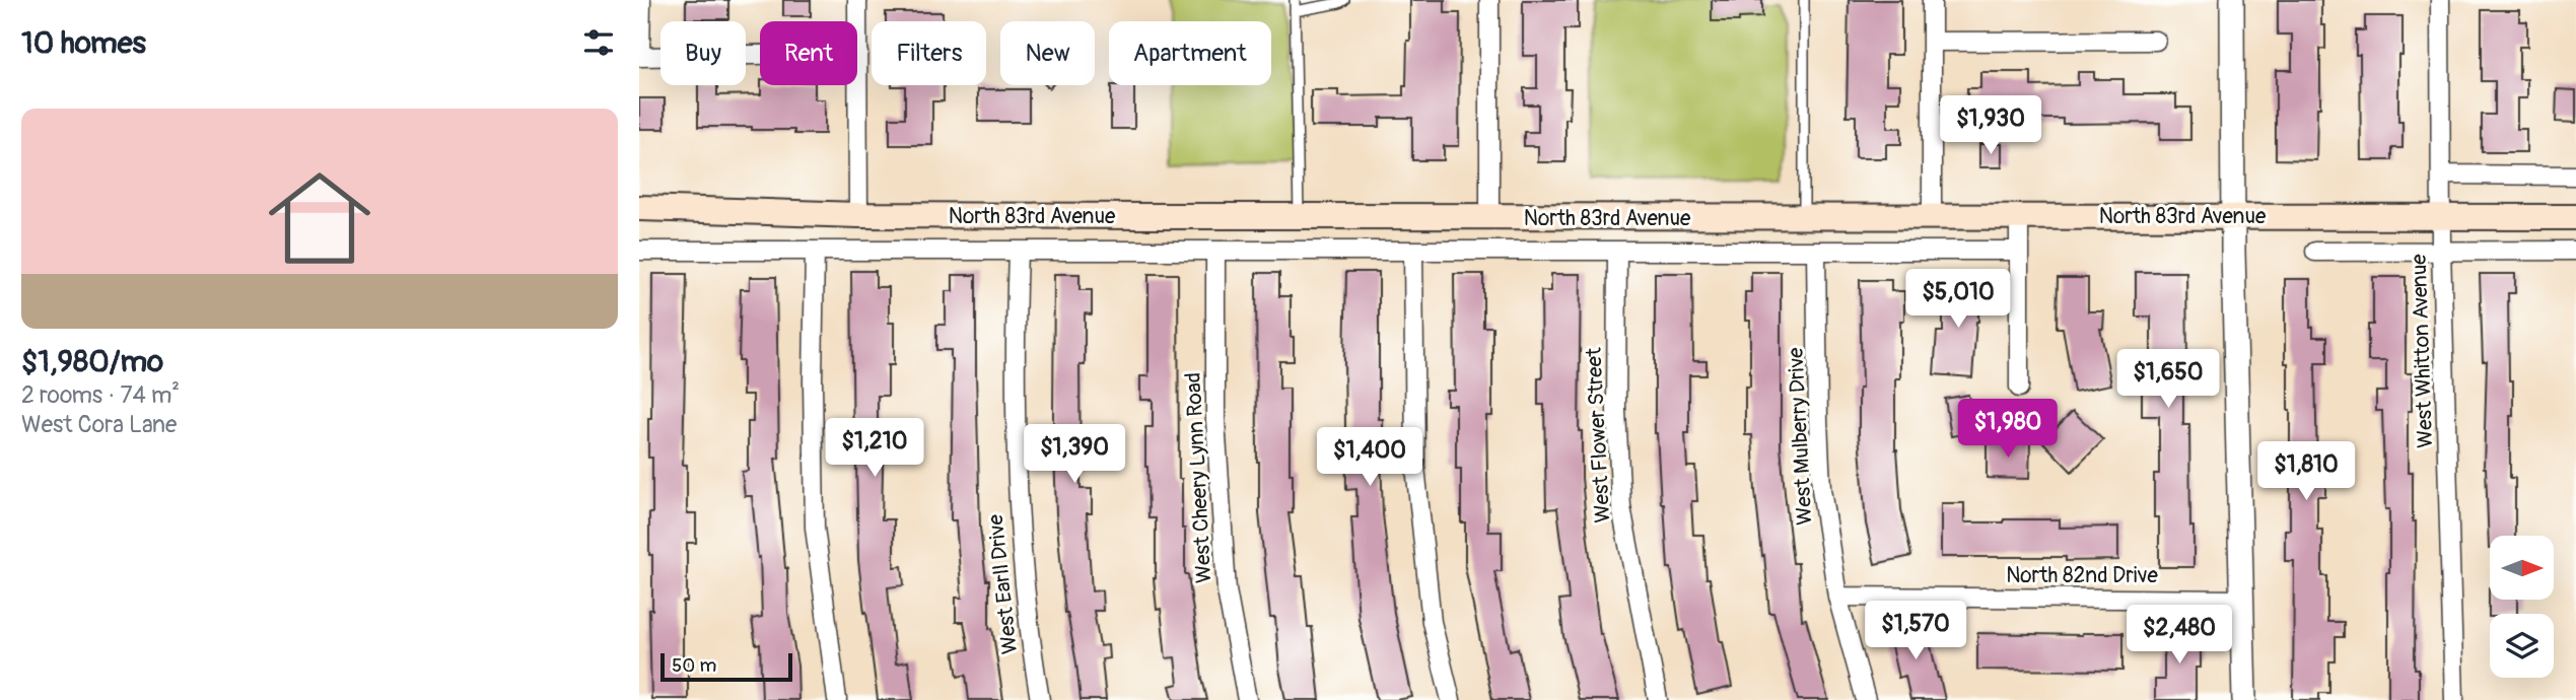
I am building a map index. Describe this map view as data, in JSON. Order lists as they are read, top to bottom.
{
  "streets": {
    "main road": ["North 83rd Avenue"],
    "street": [
      "West Whitton Avenue",
      "West Flower Street",
      "West Mulberry Drive",
      "West Cheery Lynn Road",
      "North 82nd Drive",
      "West Earll Drive"
    ]
  },
  "crossings": [
    ["North 83rd Avenue", "West Whitton Avenue"],
    ["North 83rd Avenue", "West Flower Street"],
    ["North 83rd Avenue", "West Mulberry Drive"],
    ["North 83rd Avenue", "West Cheery Lynn Road"],
    ["North 83rd Avenue", "West Earll Drive"],
    ["West Mulberry Drive", "North 82nd Drive"]
  ],
  "scale_bar": "50 m",
  "north": "right",
  "page": {
    "heading": "10 homes",
    "chip": [
      "Buy",
      "Rent",
      "Filters",
      "New",
      "Apartment"
    ],
    "list": [
      {
        "name": "$1,980/mo",
        "note": "2 rooms · 74 m² · West Cora Lane"
      }
    ],
    "price": [
      "$1,930",
      "$5,010",
      "$1,650",
      "$1,980",
      "$1,210",
      "$1,390",
      "$1,400",
      "$1,810",
      "$1,570",
      "$2,480"
    ],
    "scale": "50 m"
  }
}
